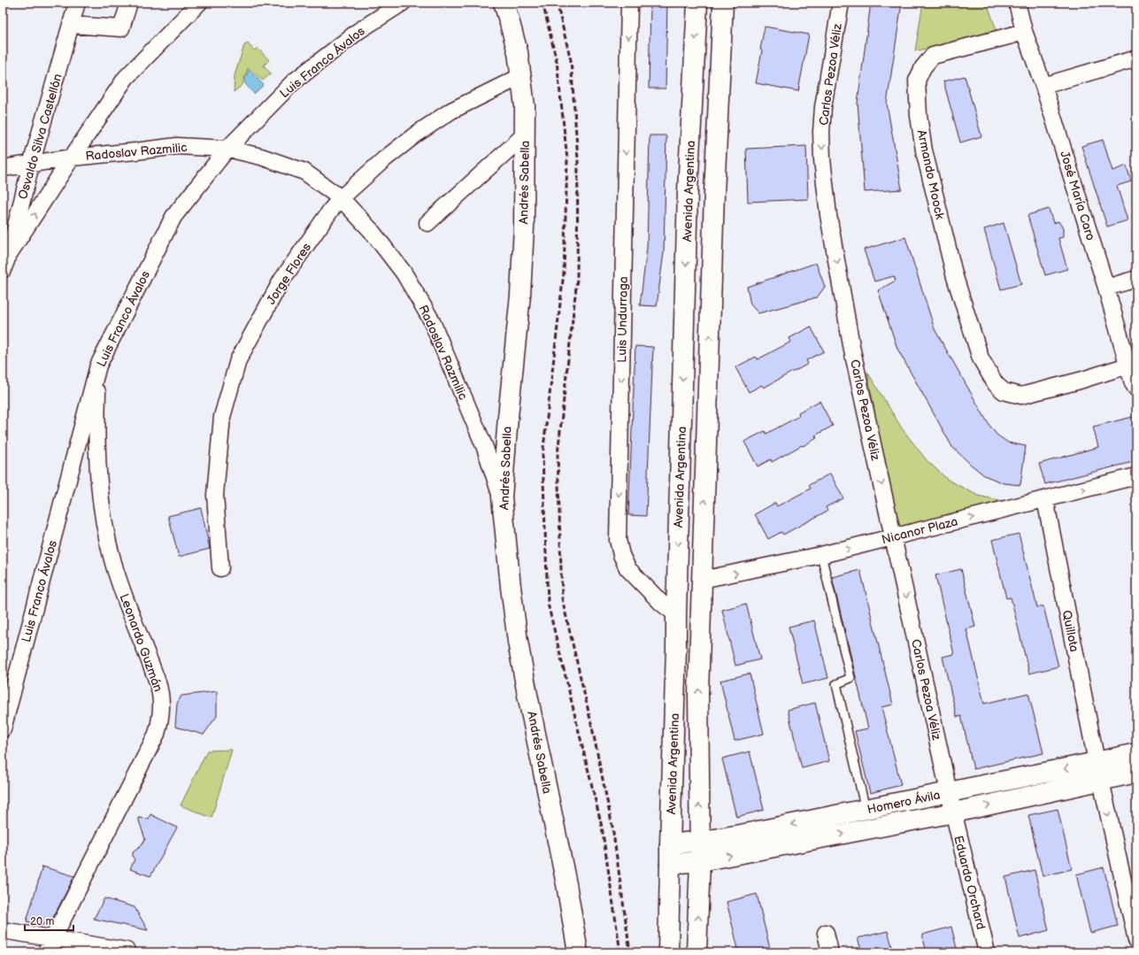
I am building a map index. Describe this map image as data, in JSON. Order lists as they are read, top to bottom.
{
  "streets": {
    "main road": ["Andrés Sabella", "Avenida Argentina", "Homero Ávila"],
    "street": [
      "Luis Franco Ávalos",
      "Carlos Pezoa Véliz",
      "Osvaldo Silva Castellón",
      "Radoslav Razmilic",
      "Armando Moock",
      "José María Caro",
      "Jorge Flores",
      "Luis Undurraga",
      "Nicanor Plaza",
      "Quillota",
      "Leonardo Guzmán",
      "Eduardo Orchard"
    ]
  },
  "crossings": [
    ["Luis Franco Ávalos", "Radoslav Razmilic"],
    ["Luis Franco Ávalos", "Leonardo Guzmán"],
    ["Carlos Pezoa Véliz", "Nicanor Plaza"],
    ["Carlos Pezoa Véliz", "Homero Ávila"],
    ["Carlos Pezoa Véliz", "Eduardo Orchard"],
    ["Osvaldo Silva Castellón", "Radoslav Razmilic"],
    ["Radoslav Razmilic", "Andrés Sabella"],
    ["Radoslav Razmilic", "Jorge Flores"],
    ["Armando Moock", "José María Caro"],
    ["Andrés Sabella", "Jorge Flores"],
    ["Avenida Argentina", "Luis Undurraga"],
    ["Avenida Argentina", "Nicanor Plaza"],
    ["Avenida Argentina", "Homero Ávila"],
    ["Nicanor Plaza", "Quillota"],
    ["Quillota", "Homero Ávila"],
    ["Homero Ávila", "Eduardo Orchard"]
  ],
  "one_way": [
    "Carlos Pezoa Véliz",
    "Luis Undurraga",
    "Nicanor Plaza",
    "Quillota"
  ],
  "scale_bar": "20 m"
}
